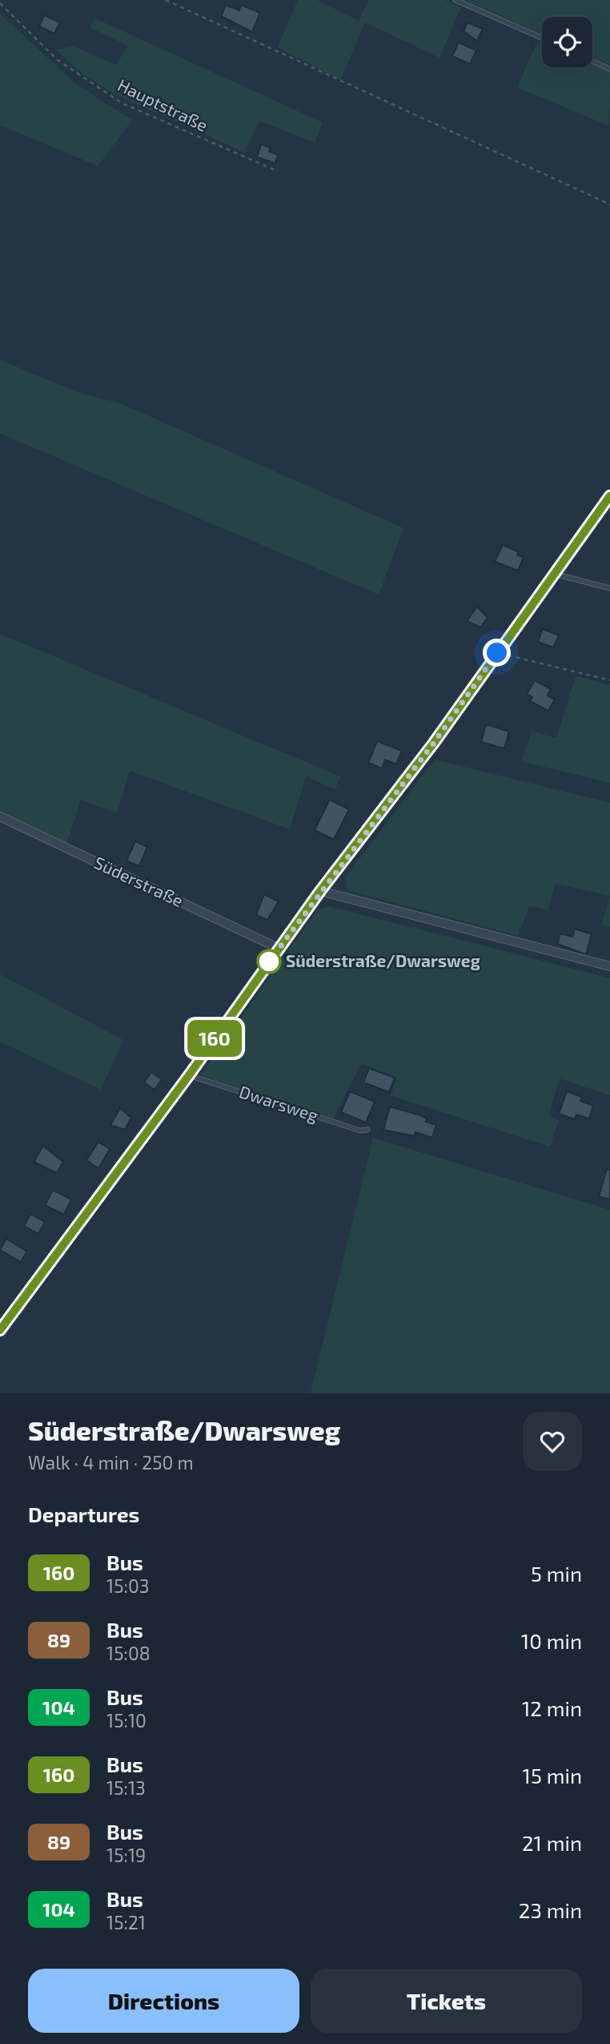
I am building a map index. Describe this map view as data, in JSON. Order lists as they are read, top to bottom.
{
  "streets": {
    "street": ["Süderstraße"],
    "lane": ["Dwarsweg"],
    "path": ["Hauptstraße"]
  },
  "places": ["Süderstraße/Dwarsweg"],
  "lines": ["bus line 160"],
  "page": {
    "on_map": "160",
    "heading": [
      ["Süderstraße/Dwarsweg", "Walk · 4 min · 250 m"],
      "Departures"
    ],
    "list": [
      {
        "mark": "160",
        "name": "Bus",
        "note": "15:03",
        "value": "5 min"
      },
      {
        "mark": "89",
        "name": "Bus",
        "note": "15:08",
        "value": "10 min"
      },
      {
        "mark": "104",
        "name": "Bus",
        "note": "15:10",
        "value": "12 min"
      },
      {
        "mark": "160",
        "name": "Bus",
        "note": "15:13",
        "value": "15 min"
      },
      {
        "mark": "89",
        "name": "Bus",
        "note": "15:19",
        "value": "21 min"
      },
      {
        "mark": "104",
        "name": "Bus",
        "note": "15:21",
        "value": "23 min"
      }
    ],
    "buttons": ["Directions", "Tickets"]
  }
}
